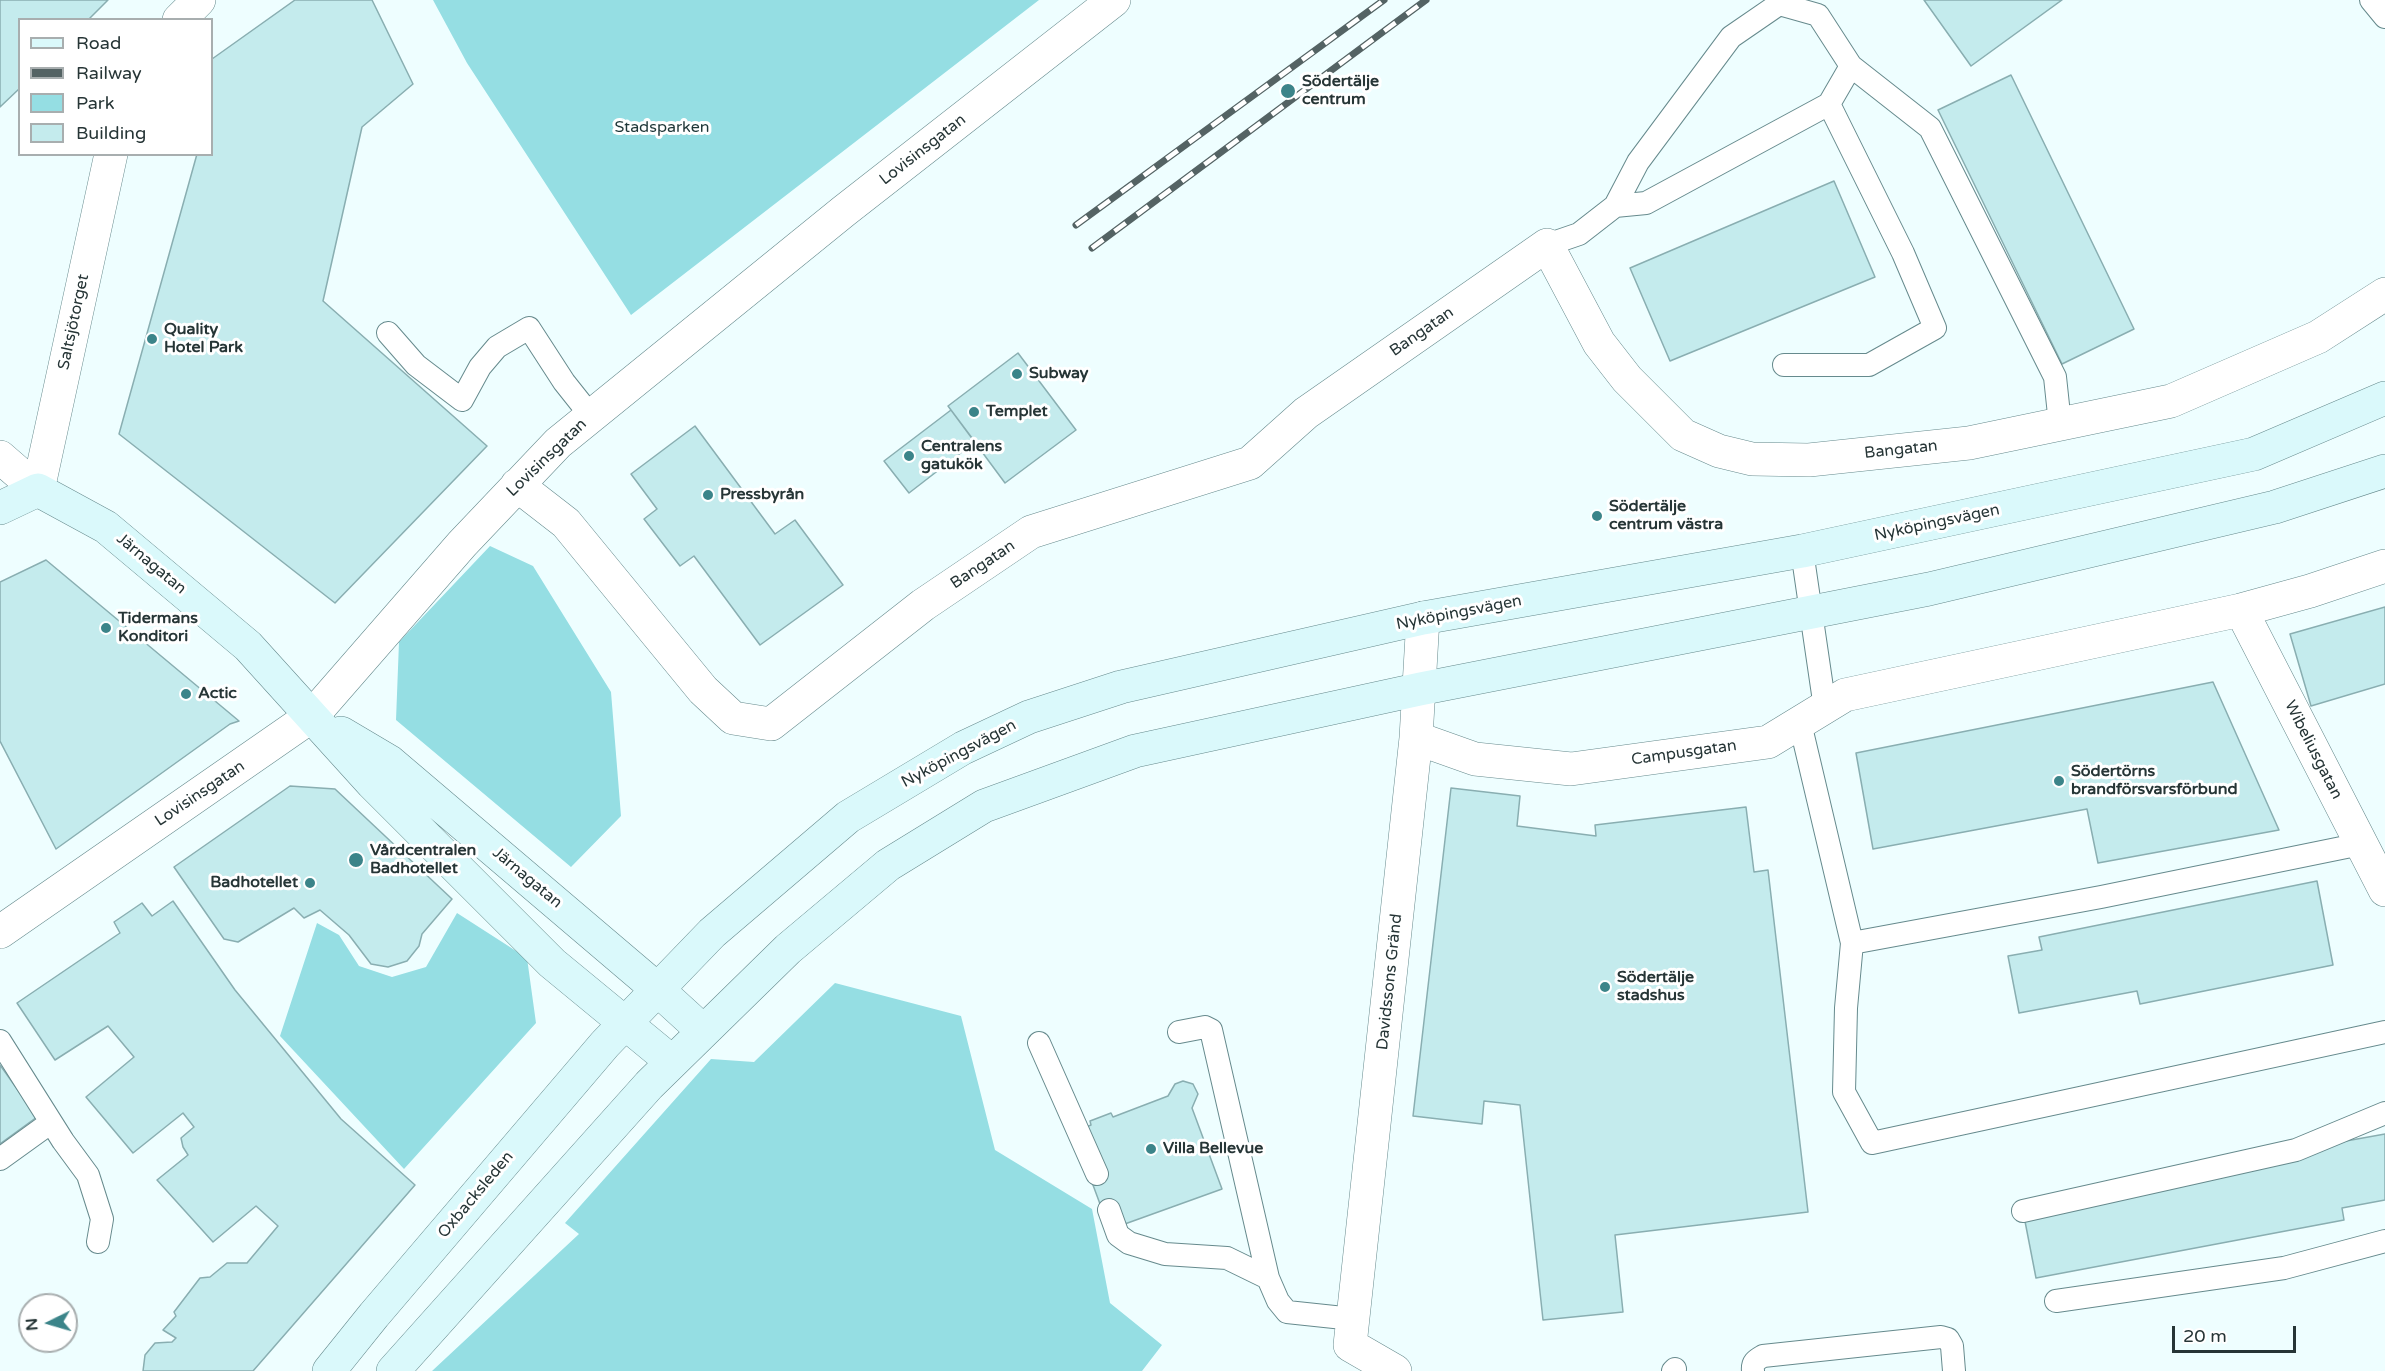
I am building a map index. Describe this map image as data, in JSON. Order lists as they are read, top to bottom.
{
  "streets": {
    "main road": ["Nyköpingsvägen", "Järnagatan", "Oxbacksleden"],
    "street": [
      "Lovisinsgatan",
      "Saltsjötorget",
      "Bangatan",
      "Wibeliusgatan",
      "Campusgatan",
      "Davidssons Gränd"
    ]
  },
  "crossings": [
    ["Lovisinsgatan", "Bangatan"],
    ["Lovisinsgatan", "Järnagatan"],
    ["Saltsjötorget", "Järnagatan"],
    ["Nyköpingsvägen", "Järnagatan"],
    ["Nyköpingsvägen", "Davidssons Gränd"],
    ["Nyköpingsvägen", "Oxbacksleden"],
    ["Järnagatan", "Oxbacksleden"],
    ["Wibeliusgatan", "Campusgatan"],
    ["Campusgatan", "Davidssons Gränd"]
  ],
  "parks": ["Stadsparken"],
  "places": [
    "Södertälje centrum",
    "Quality Hotel Park",
    "Subway",
    "Templet",
    "Centralens gatukök",
    "Pressbyrån",
    "Södertälje centrum västra",
    "Tidermans Konditori",
    "Actic",
    "Södertörns brandförsvarsförbund",
    "Vårdcentralen Badhotellet",
    "Badhotellet",
    "Södertälje stadshus",
    "Villa Bellevue"
  ],
  "legend": [
    "Road",
    "Railway",
    "Park",
    "Building"
  ],
  "scale_bar": "20 m",
  "north": "left"
}
